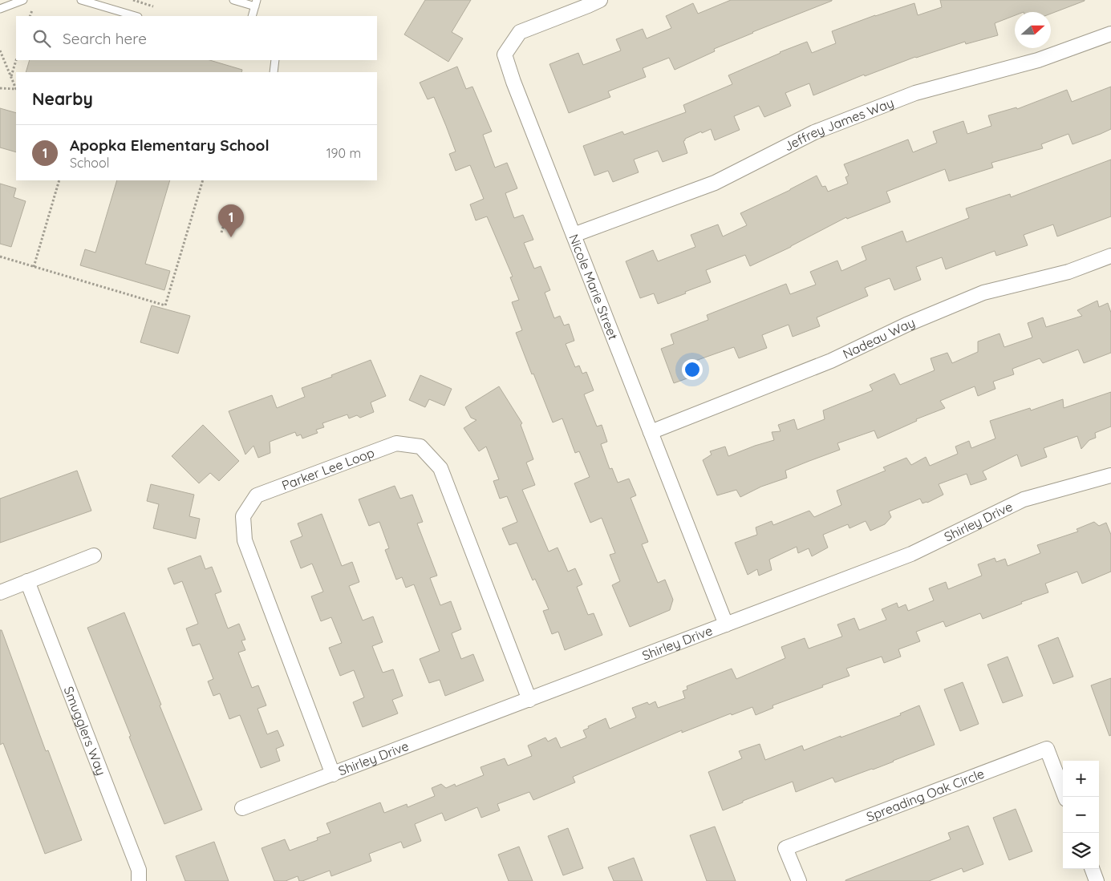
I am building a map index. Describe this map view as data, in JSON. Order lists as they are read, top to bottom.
{
  "streets": {
    "street": [
      "Jeffrey James Way",
      "Nicole Marie Street",
      "Nadeau Way",
      "Parker Lee Loop",
      "Shirley Drive",
      "Smugglers Way",
      "Spreading Oak Circle"
    ]
  },
  "crossings": [
    ["Jeffrey James Way", "Nicole Marie Street"],
    ["Nicole Marie Street", "Nadeau Way"],
    ["Nicole Marie Street", "Shirley Drive"],
    ["Parker Lee Loop", "Shirley Drive"]
  ],
  "north": "right",
  "page": {
    "search": "Search here",
    "heading": "Nearby",
    "list": [
      {
        "mark": "1",
        "name": "Apopka Elementary School",
        "note": "School",
        "value": "190 m"
      }
    ],
    "pins": "1",
    "map_buttons": ["+", "−"]
  }
}
